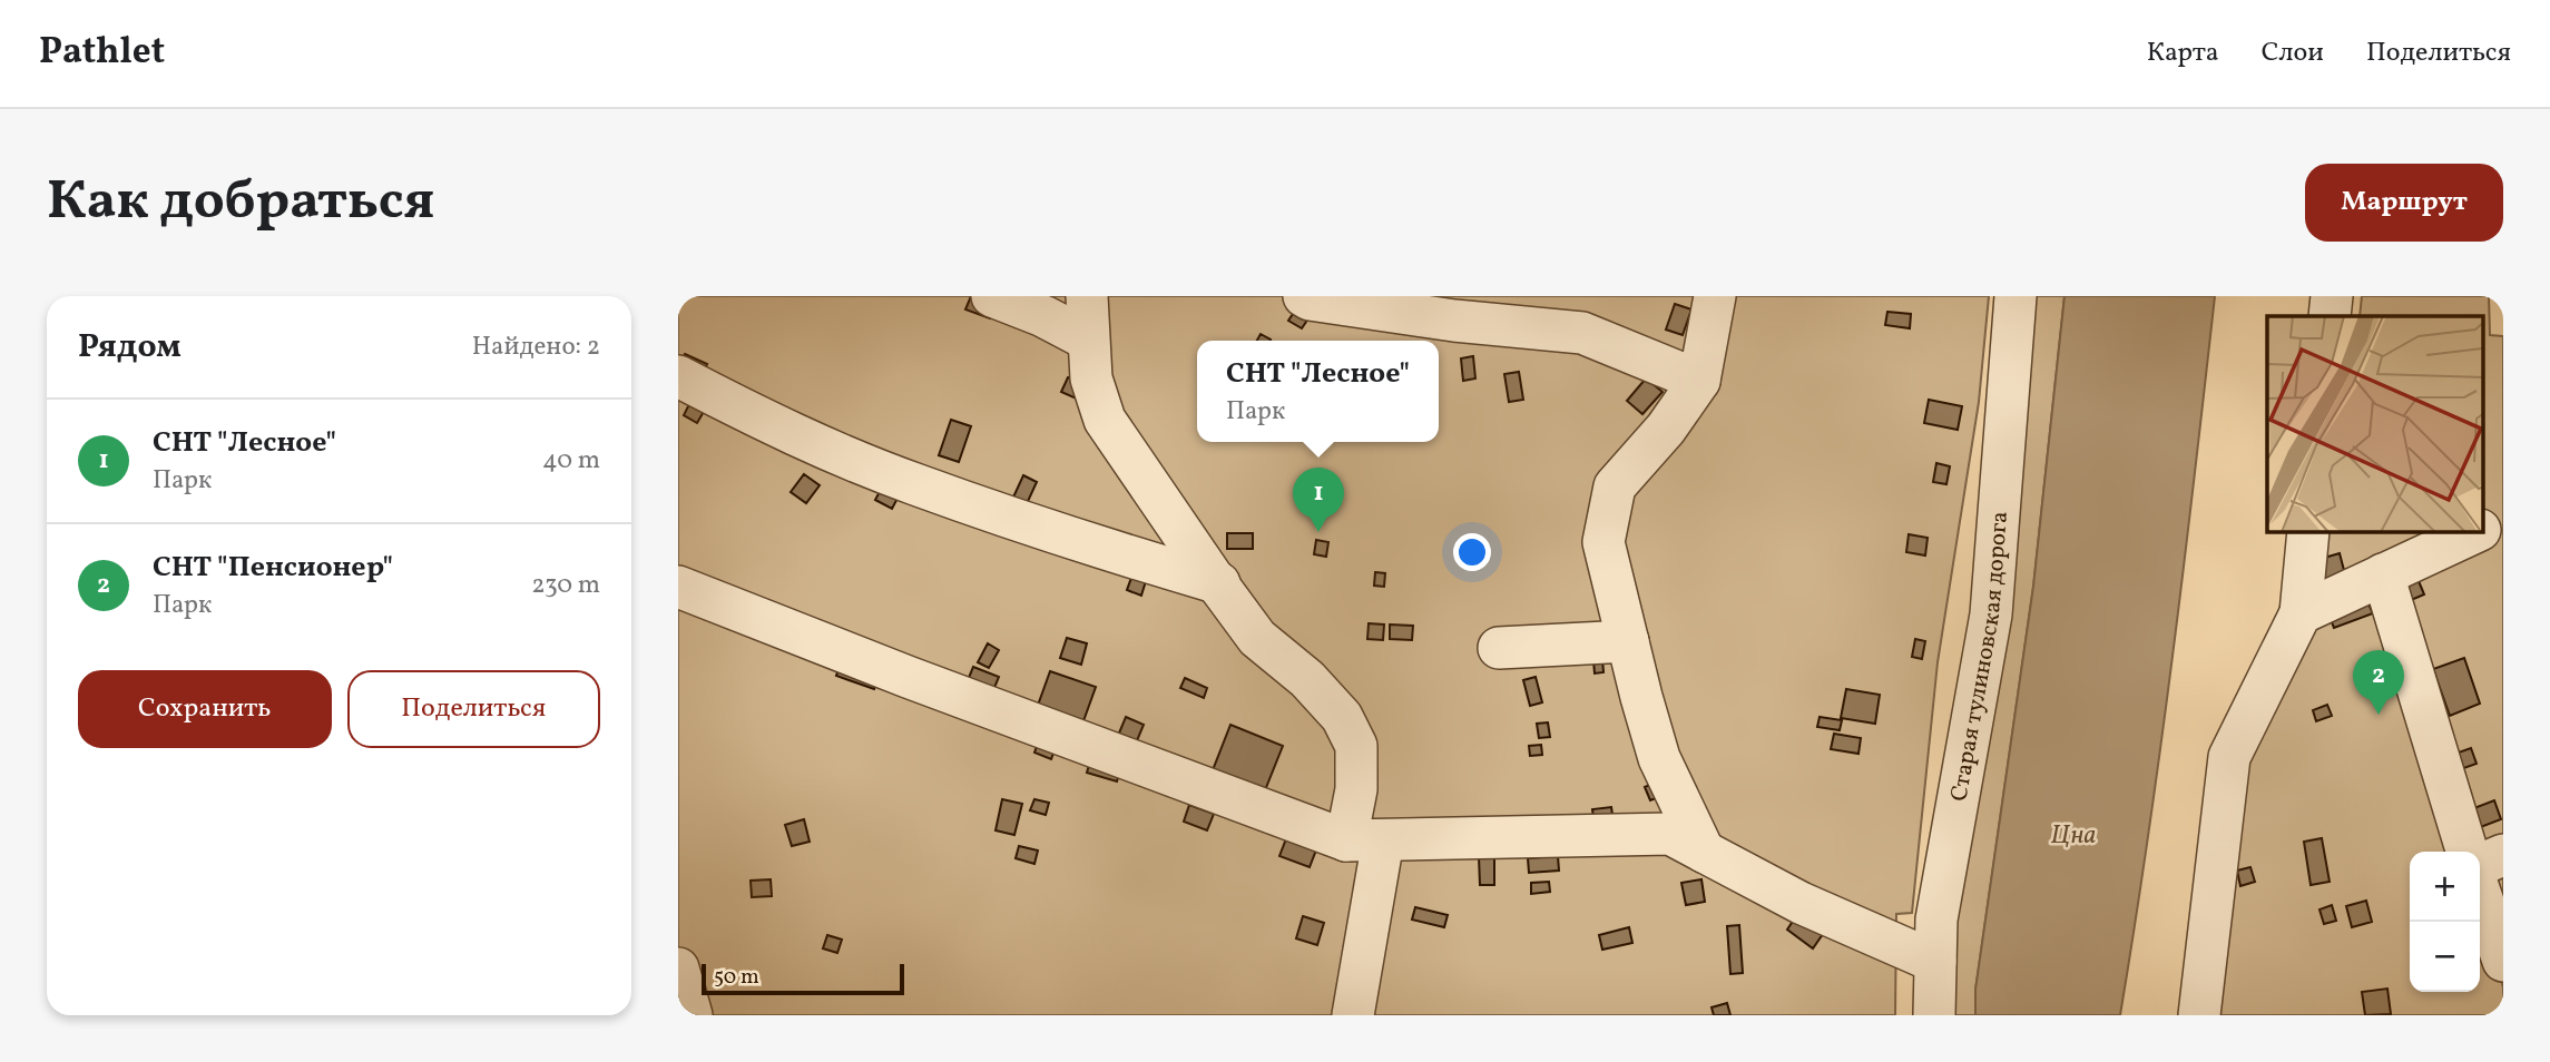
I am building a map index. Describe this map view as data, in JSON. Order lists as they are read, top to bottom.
{
  "streets": {
    "street": ["Старая тулиновская дорога"]
  },
  "water": ["Цна"],
  "scale_bar": "50 m",
  "page": {
    "header": "Pathlet",
    "nav": ["Карта", "Слои", "Поделиться"],
    "buttons": [
      "Маршрут",
      ["Сохранить", "Поделиться"]
    ],
    "title": "Как добраться",
    "heading": ["Рядом", "Найдено: 2"],
    "popup": ["СНТ \"Лесное\"", "Парк"],
    "list": [
      {
        "mark": "1",
        "name": "СНТ \"Лесное\"",
        "note": "Парк",
        "value": "40 m"
      },
      {
        "mark": "2",
        "name": "СНТ \"Пенсионер\"",
        "note": "Парк",
        "value": "230 m"
      }
    ],
    "pins": ["1", "2"],
    "map_buttons": ["+", "−"],
    "scale": "50 m"
  }
}
